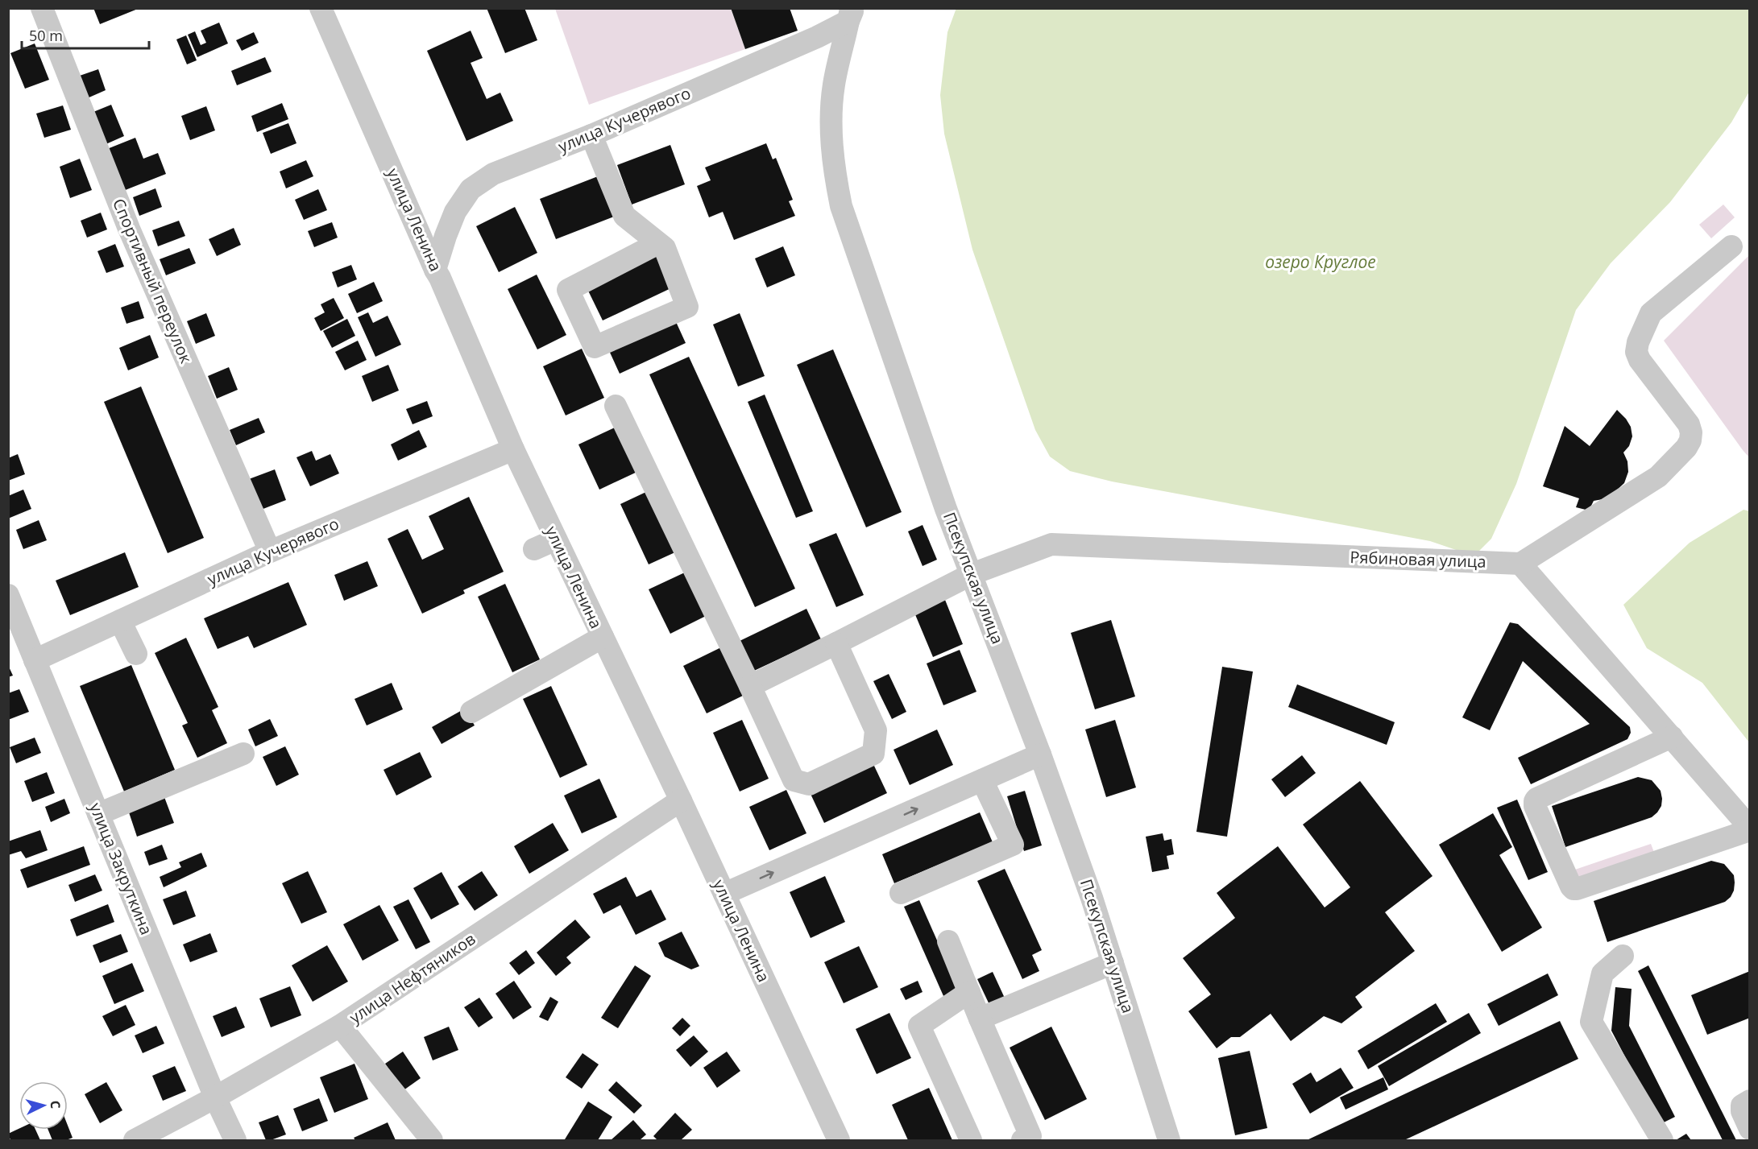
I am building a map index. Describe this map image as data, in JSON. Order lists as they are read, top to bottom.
{
  "streets": {
    "street": [
      "улица Кучерявого",
      "улица Ленина",
      "Спортивный переулок",
      "Рябиновая улица",
      "Псекупская улица",
      "улица Закруткина",
      "улица Нефтяников"
    ]
  },
  "crossings": [
    ["улица Кучерявого", "улица Ленина"],
    ["улица Кучерявого", "Спортивный переулок"],
    ["улица Кучерявого", "Псекупская улица"],
    ["улица Кучерявого", "улица Закруткина"],
    ["улица Ленина", "улица Нефтяников"],
    ["Рябиновая улица", "Псекупская улица"],
    ["улица Закруткина", "улица Нефтяников"]
  ],
  "water": ["озеро Круглое"],
  "scale_bar": "50 m",
  "north": "right"
}
